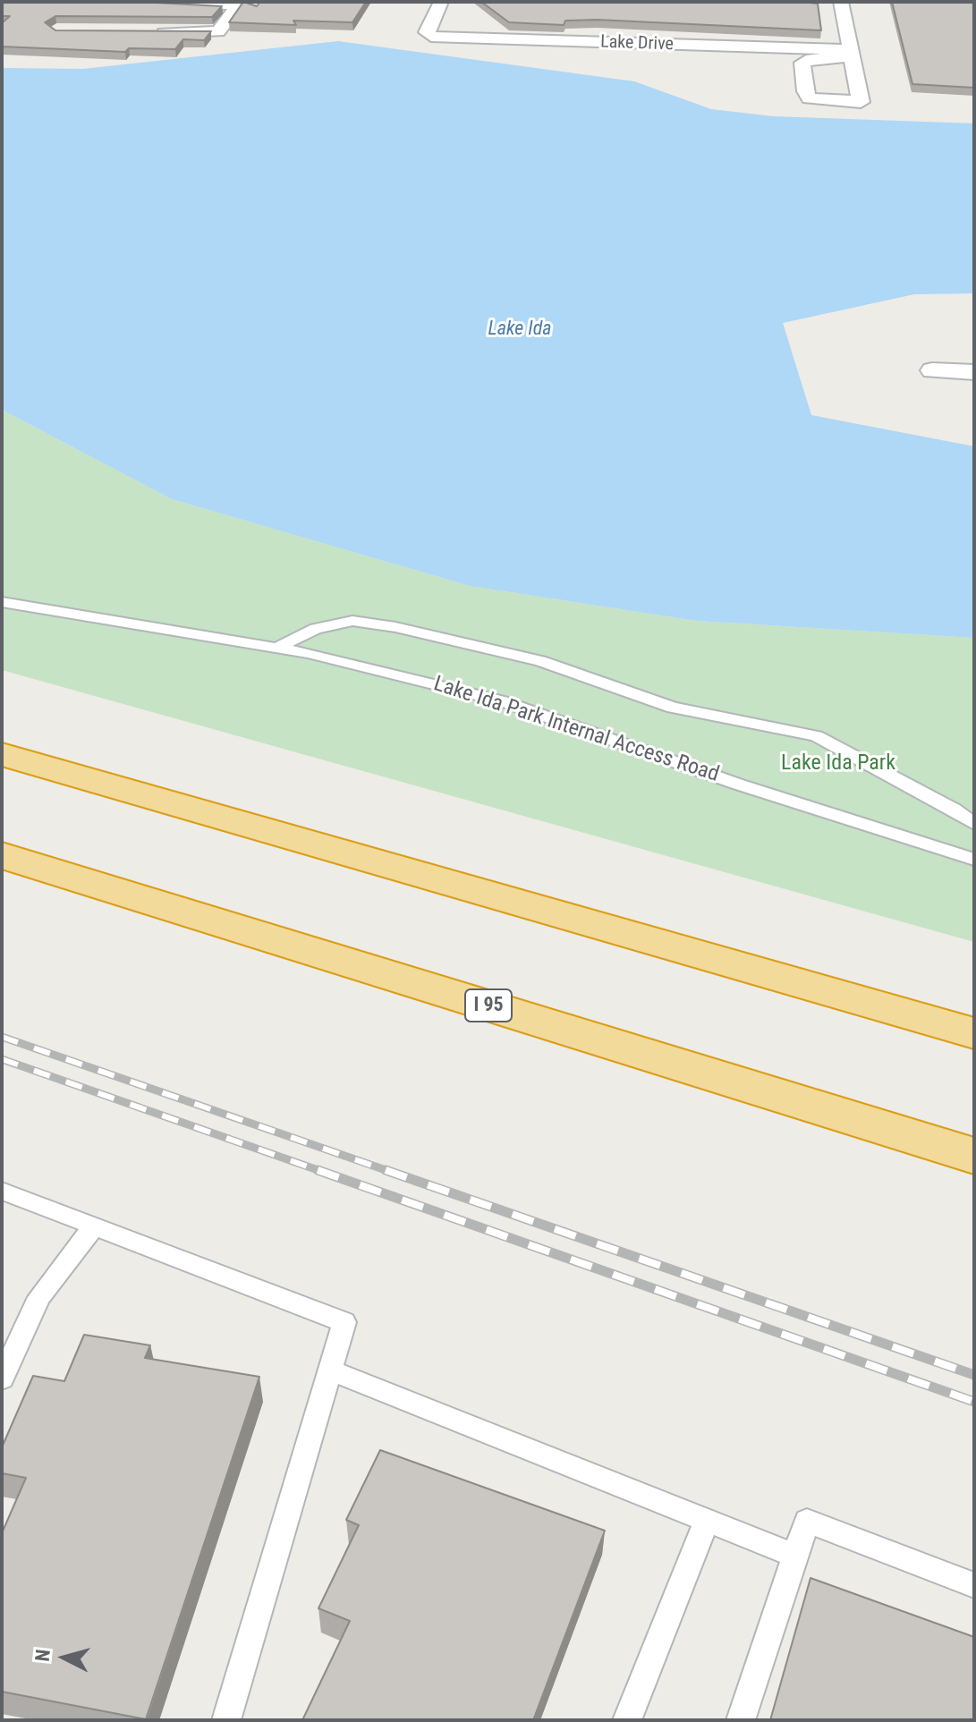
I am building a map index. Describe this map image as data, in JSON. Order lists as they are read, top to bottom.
{
  "streets": {
    "highway": ["I 95"],
    "street": ["Lake Drive"],
    "lane": ["Lake Ida Park Internal Access Road"]
  },
  "water": ["Lake Ida"],
  "parks": ["Lake Ida Park"],
  "north": "left"
}
